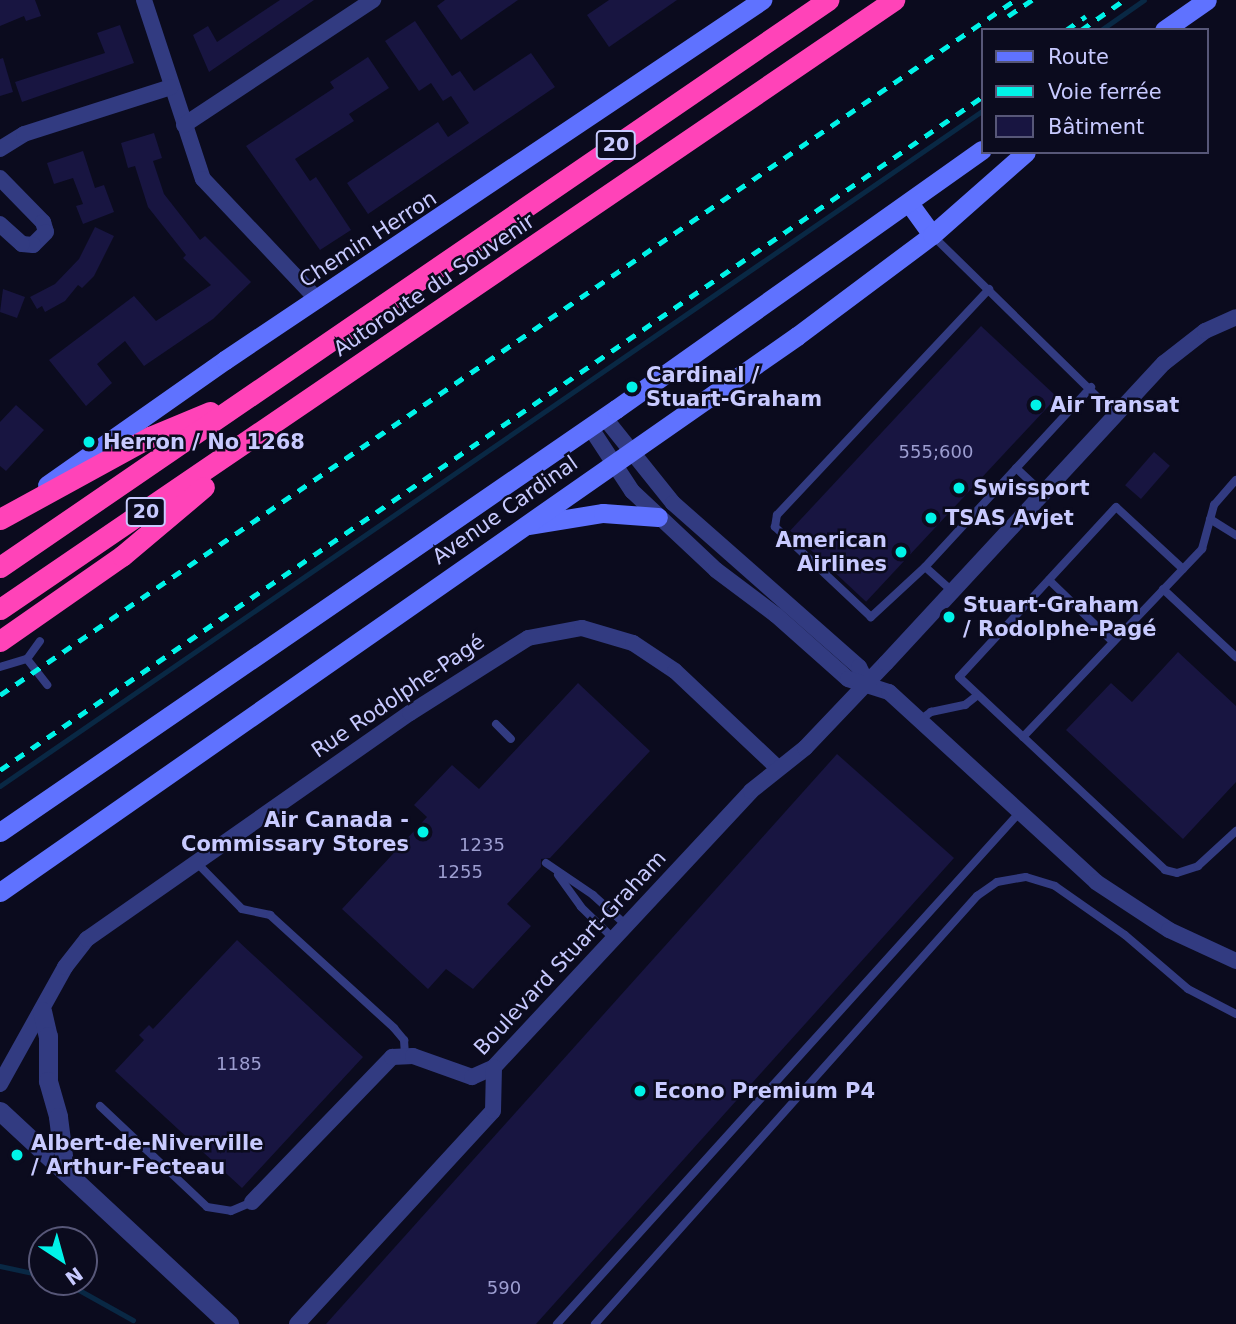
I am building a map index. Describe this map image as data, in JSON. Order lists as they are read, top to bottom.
{
  "streets": {
    "highway": ["20", "Autoroute du Souvenir"],
    "main road": ["Chemin Herron", "Avenue Cardinal"],
    "street": ["Rue Rodolphe-Pagé", "Boulevard Stuart-Graham"]
  },
  "crossings": [
    ["Rue Rodolphe-Pagé", "Boulevard Stuart-Graham"]
  ],
  "places": [
    "Cardinal / Stuart-Graham",
    "Air Transat",
    "Herron / No 1268",
    "Swissport",
    "TSAS Avjet",
    "American Airlines",
    "Stuart-Graham / Rodolphe-Pagé",
    "Air Canada - Commissary Stores",
    "Econo Premium P4",
    "Albert-de-Niverville / Arthur-Fecteau"
  ],
  "house_numbers": [
    "555;600",
    "1235",
    "1255",
    "1185",
    "590"
  ],
  "legend": ["Route", "Voie ferrée", "Bâtiment"],
  "north": "bottom right"
}
